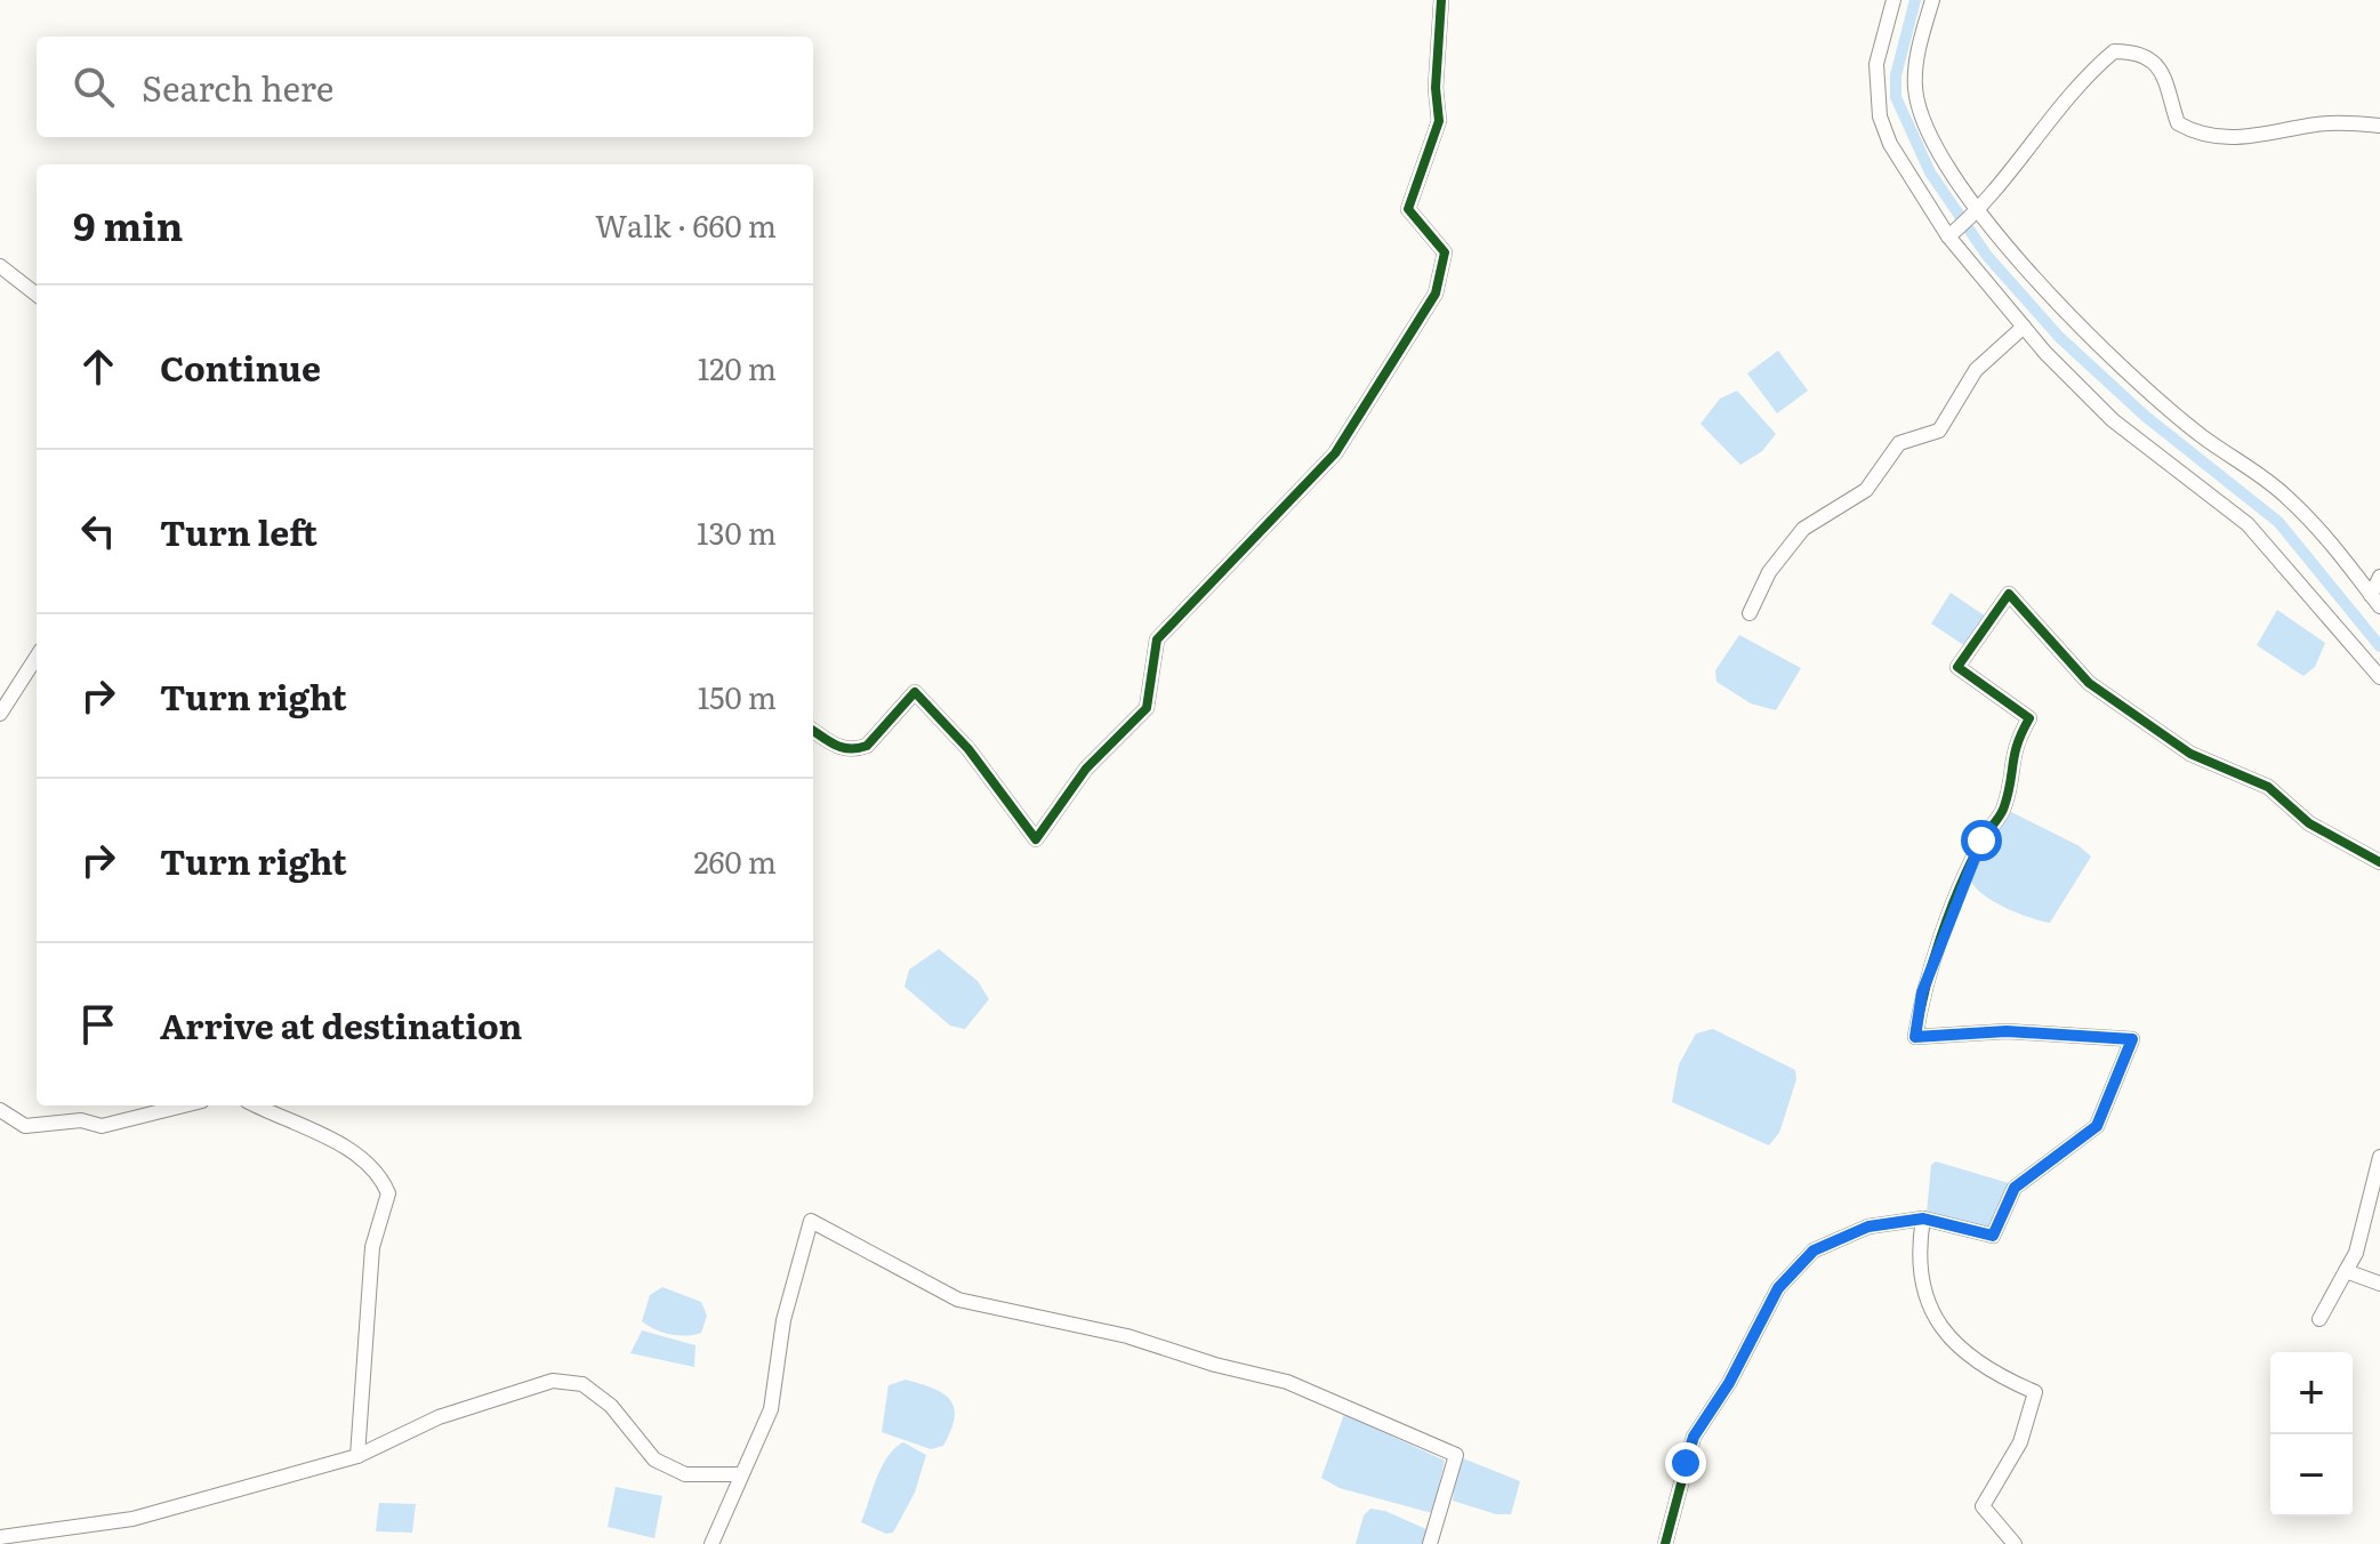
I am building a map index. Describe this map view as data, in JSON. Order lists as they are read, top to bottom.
{
  "page": {
    "search": "Search here",
    "heading": ["9 min", "Walk · 660 m"],
    "list": [
      ["Continue", "120 m"],
      ["Turn left", "130 m"],
      ["Turn right", "150 m"],
      ["Turn right", "260 m"],
      "Arrive at destination"
    ],
    "map_buttons": ["+", "−"]
  }
}
